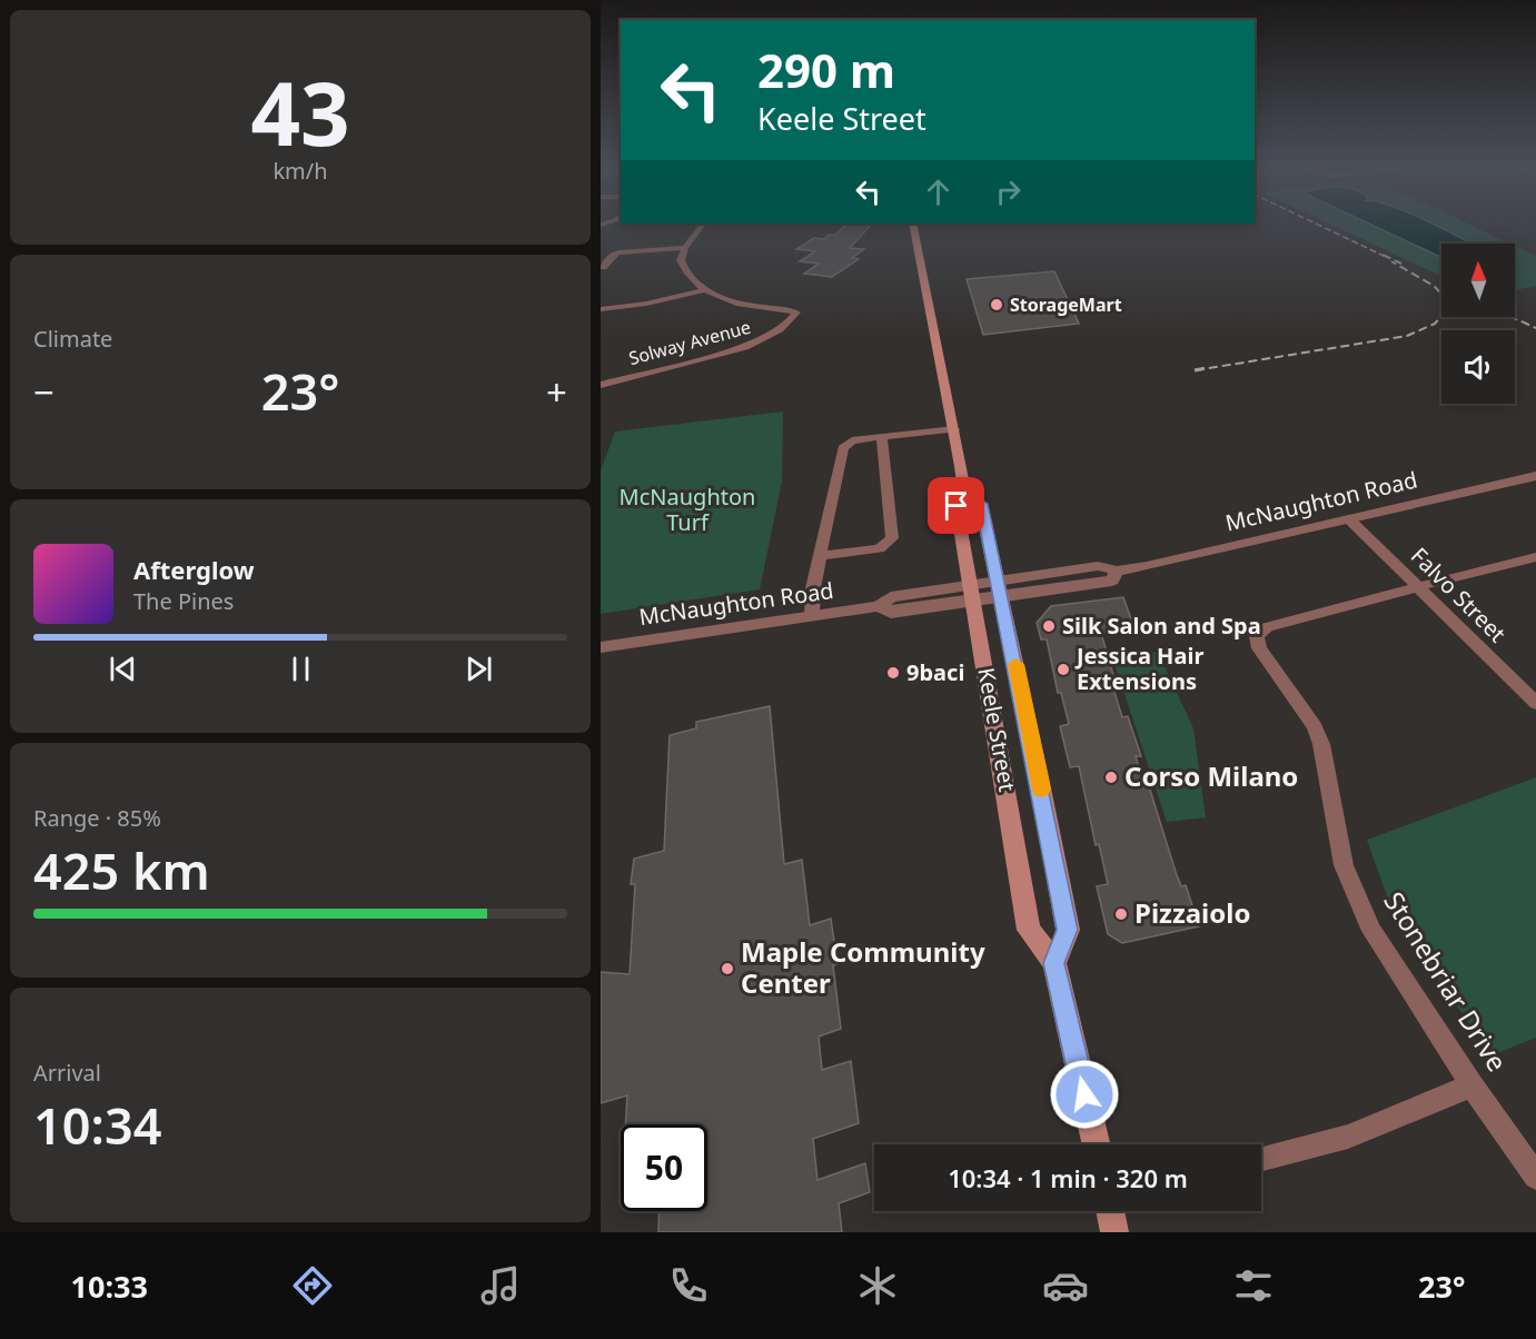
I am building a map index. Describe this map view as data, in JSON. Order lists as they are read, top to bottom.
{
  "streets": {
    "main road": ["Keele Street"],
    "street": [
      "Solway Avenue",
      "McNaughton Road",
      "Falvo Street",
      "Stonebriar Drive"
    ]
  },
  "crossings": [
    ["McNaughton Road", "Falvo Street"],
    ["McNaughton Road", "Keele Street"],
    ["Falvo Street", "Stonebriar Drive"]
  ],
  "parks": ["McNaughton Turf"],
  "places": [
    "StorageMart",
    "Silk Salon and Spa",
    "Jessica Hair Extensions",
    "9baci",
    "Corso Milano",
    "Pizzaiolo",
    "Maple Community Center"
  ],
  "north": "top",
  "page": {
    "tile": [
      ["43", "km/h"],
      "Climate",
      ["Range · 85%", "425 km"],
      ["Arrival", "10:34"]
    ],
    "turn": ["290 m", "Keele Street"],
    "heat": ["−", "23°", "+"],
    "song": ["Afterglow", "The Pines"],
    "limit": "50",
    "trip": "10:34 · 1 min · 320 m",
    "tabs": ["10:33", "23°"]
  }
}
